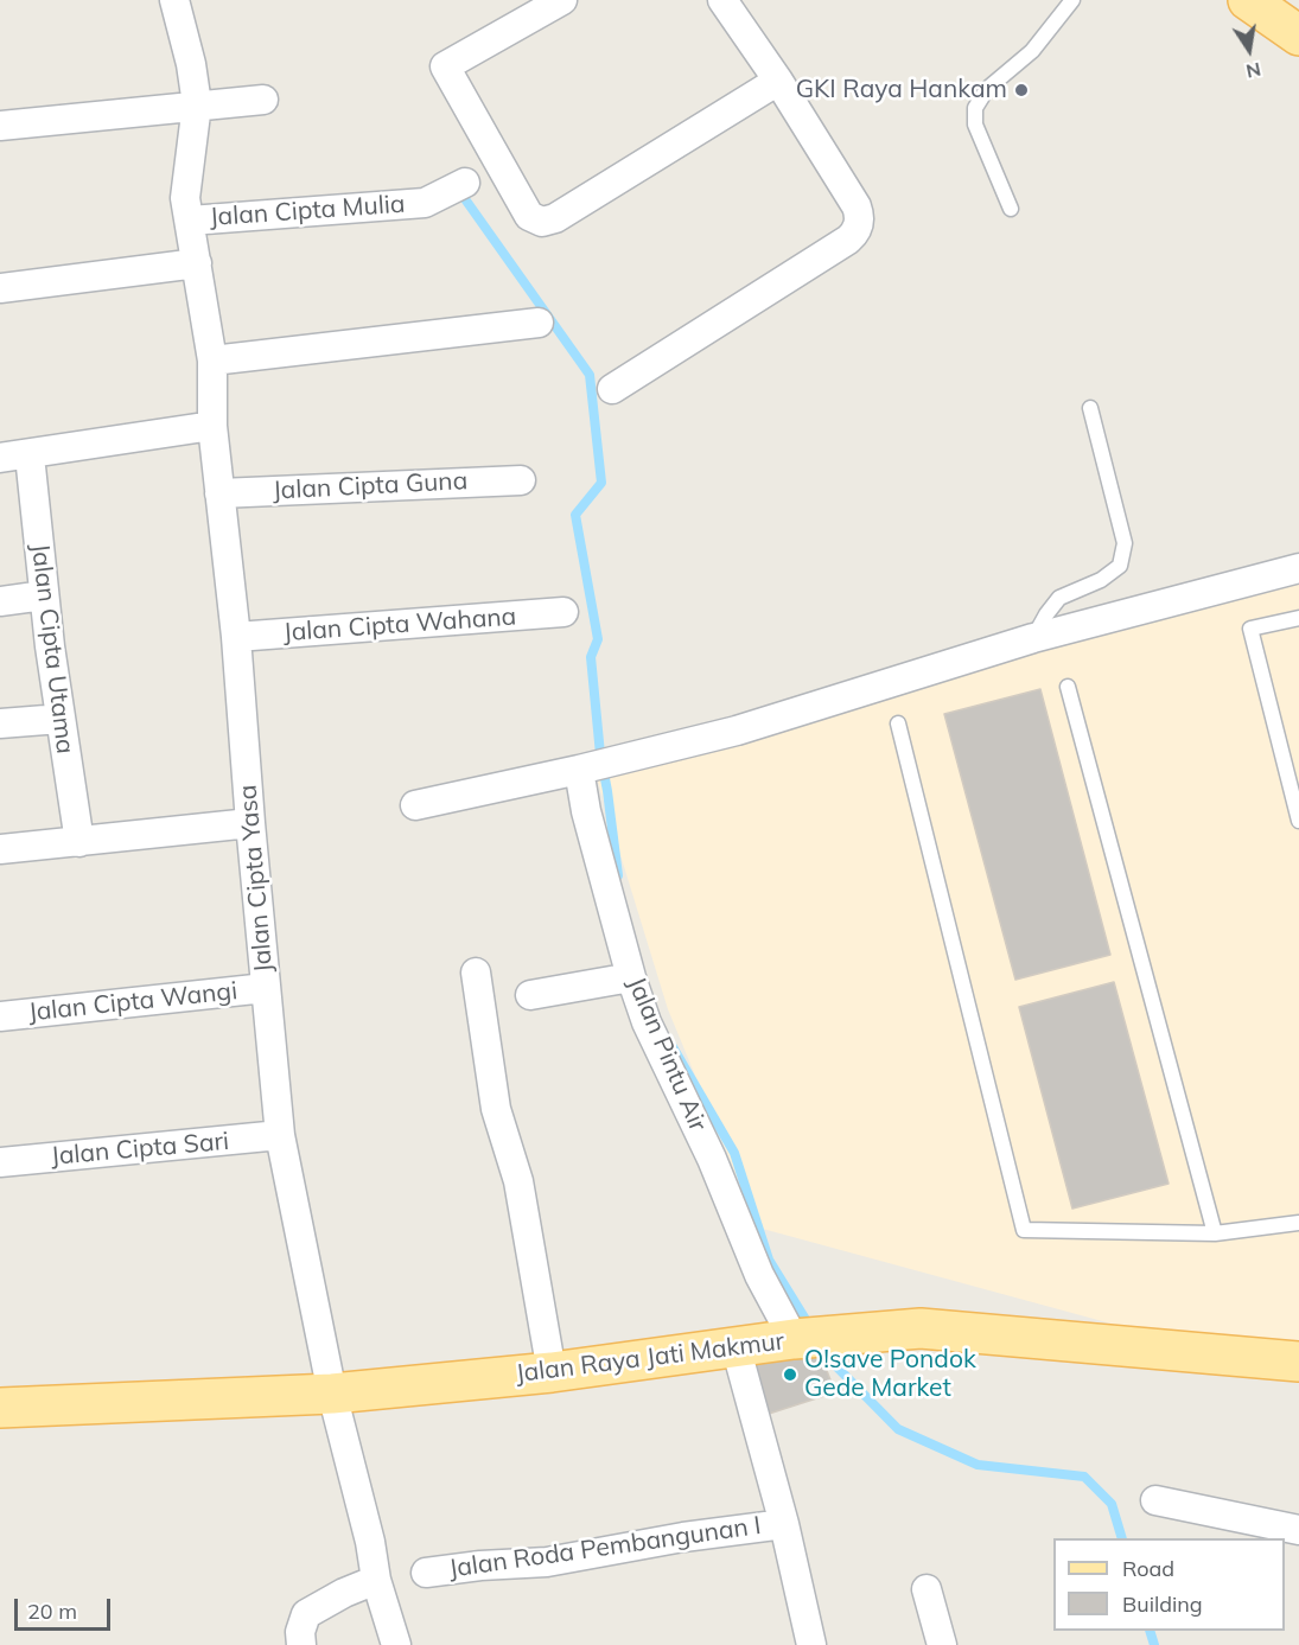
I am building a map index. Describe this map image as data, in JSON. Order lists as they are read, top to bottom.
{
  "streets": {
    "main road": ["Jalan Raya Jati Makmur"],
    "street": [
      "Jalan Cipta Mulia",
      "Jalan Cipta Guna",
      "Jalan Cipta Wahana",
      "Jalan Cipta Utama",
      "Jalan Cipta Yasa",
      "Jalan Cipta Wangi",
      "Jalan Pintu Air",
      "Jalan Cipta Sari",
      "Jalan Roda Pembangunan I"
    ]
  },
  "crossings": [
    ["Jalan Cipta Mulia", "Jalan Cipta Yasa"],
    ["Jalan Cipta Guna", "Jalan Cipta Yasa"],
    ["Jalan Cipta Wahana", "Jalan Cipta Yasa"],
    ["Jalan Cipta Yasa", "Jalan Cipta Wangi"],
    ["Jalan Cipta Yasa", "Jalan Cipta Sari"],
    ["Jalan Cipta Yasa", "Jalan Raya Jati Makmur"],
    ["Jalan Pintu Air", "Jalan Raya Jati Makmur"]
  ],
  "places": ["GKI Raya Hankam", "O!save Pondok Gede Market"],
  "legend": ["Road", "Building"],
  "scale_bar": "20 m",
  "north": "bottom"
}
